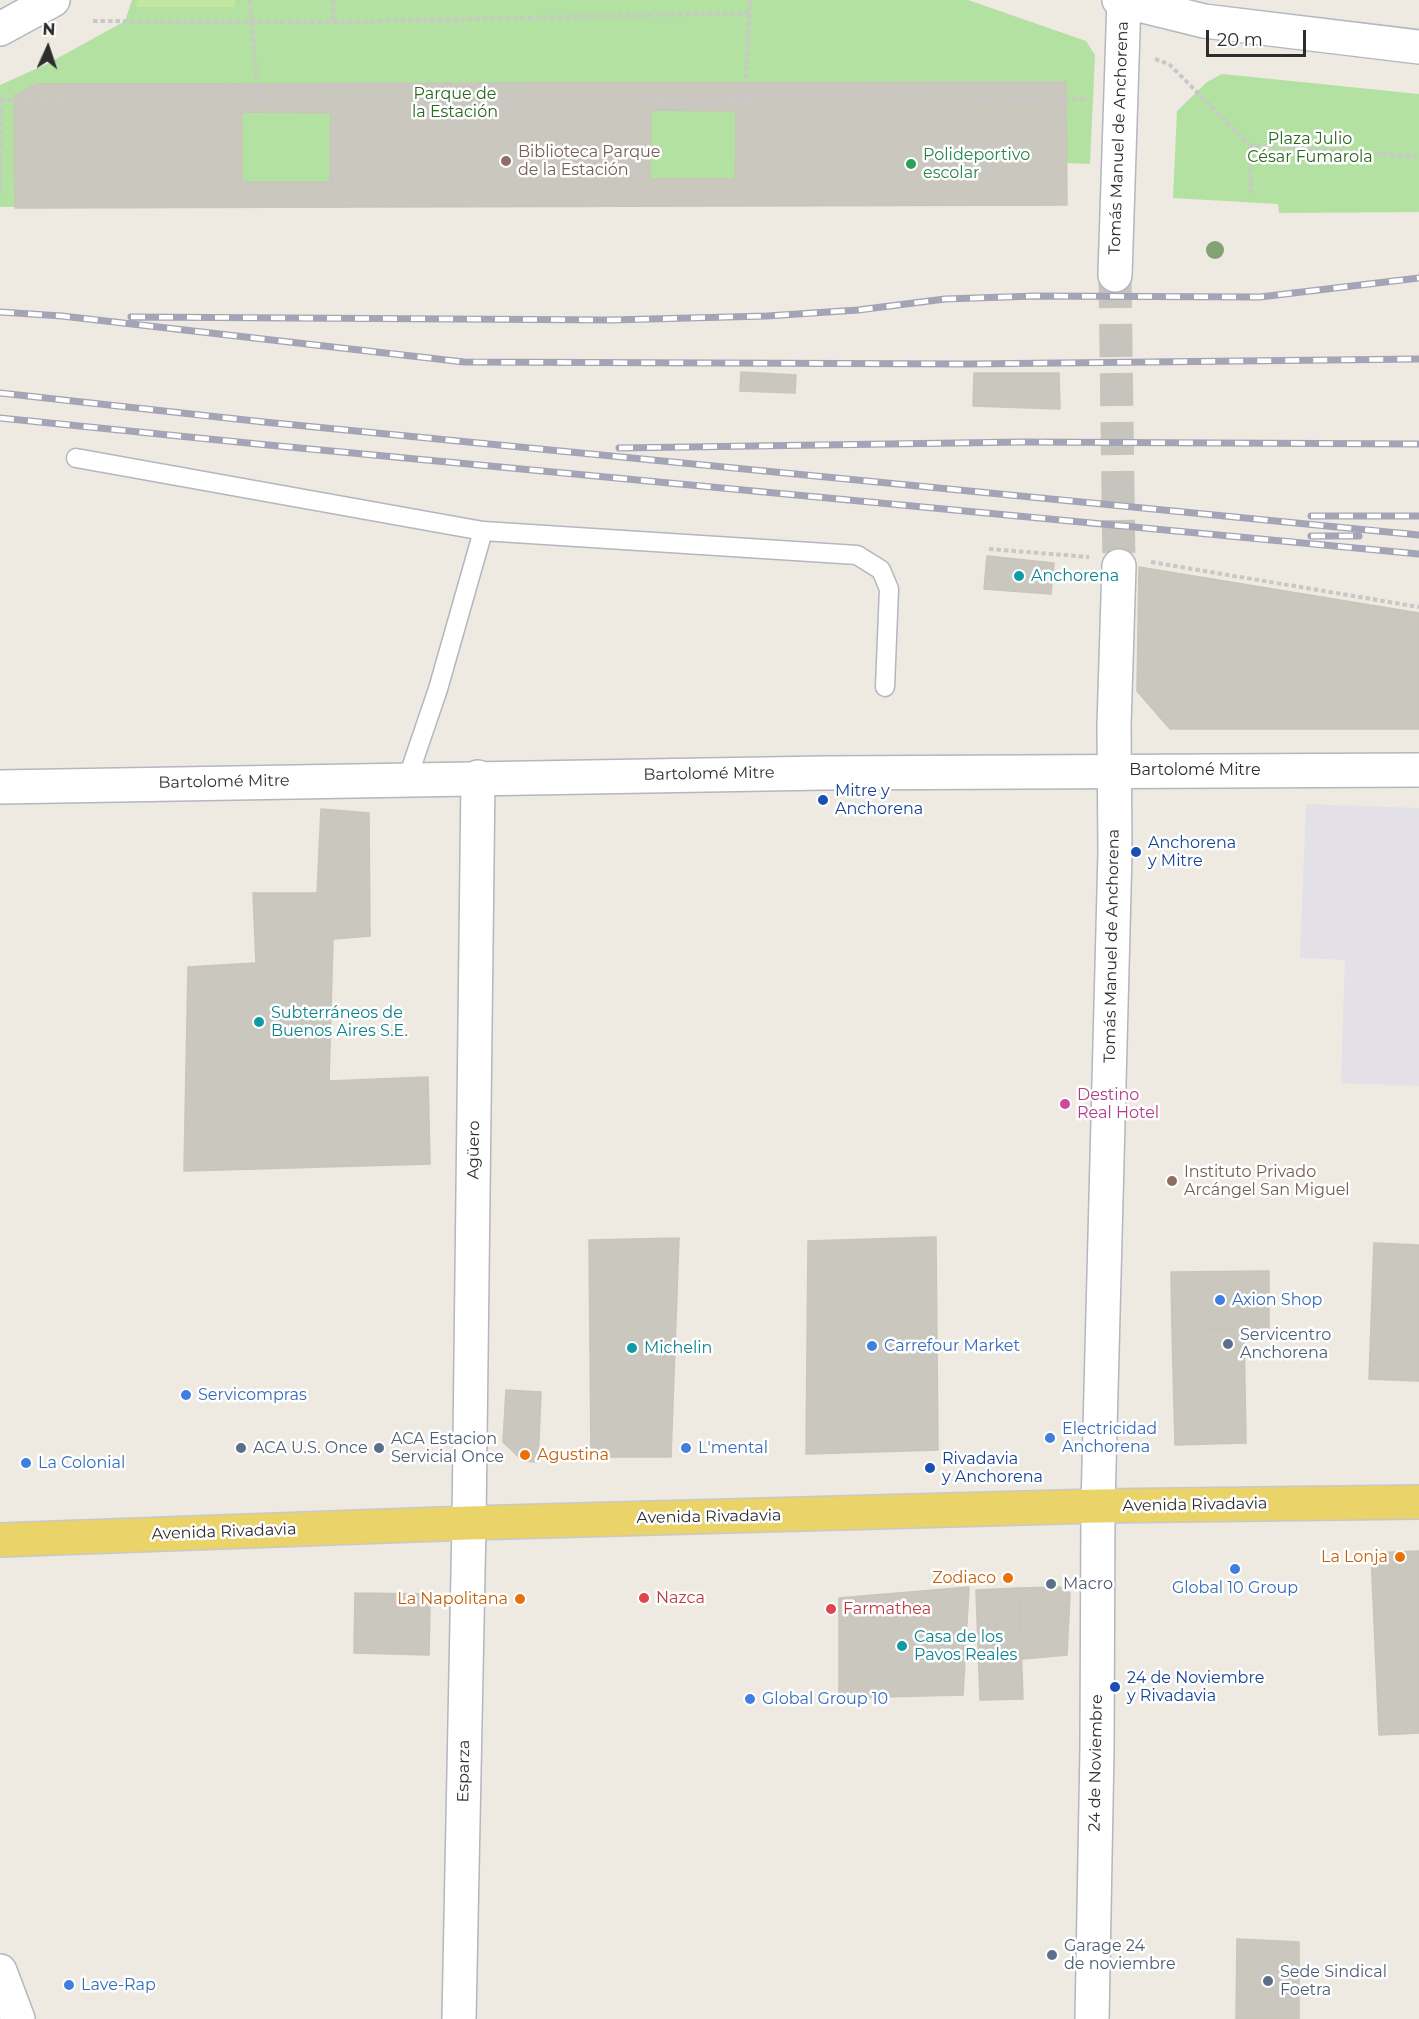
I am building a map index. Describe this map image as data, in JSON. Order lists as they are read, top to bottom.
{
  "streets": {
    "main road": ["Avenida Rivadavia"],
    "street": [
      "Tomás Manuel de Anchorena",
      "Bartolomé Mitre",
      "Agüero",
      "24 de Noviembre",
      "Esparza"
    ]
  },
  "crossings": [
    ["Tomás Manuel de Anchorena", "Bartolomé Mitre"],
    ["Tomás Manuel de Anchorena", "Avenida Rivadavia"],
    ["Tomás Manuel de Anchorena", "24 de Noviembre"],
    ["Bartolomé Mitre", "Agüero"],
    ["Agüero", "Avenida Rivadavia"],
    ["Agüero", "Esparza"],
    ["Avenida Rivadavia", "24 de Noviembre"],
    ["Avenida Rivadavia", "Esparza"]
  ],
  "parks": ["Parque de la Estación", "Plaza Julio César Fumarola"],
  "places": [
    "Biblioteca Parque de la Estación",
    "Polideportivo escolar",
    "Anchorena",
    "Mitre y Anchorena",
    "Anchorena y Mitre",
    "Subterráneos de Buenos Aires S.E.",
    "Destino Real Hotel",
    "Instituto Privado Arcángel San Miguel",
    "Axion Shop",
    "Servicentro Anchorena",
    "Carrefour Market",
    "Michelin",
    "Servicompras",
    "Electricidad Anchorena",
    "ACA U.S. Once",
    "ACA Estacion Servicial Once",
    "L'mental",
    "Agustina",
    "La Colonial",
    "Rivadavia y Anchorena",
    "La Lonja",
    "Global 10 Group",
    "Zodiaco",
    "Macro",
    "Nazca",
    "La Napolitana",
    "Farmathea",
    "Casa de los Pavos Reales",
    "24 de Noviembre y Rivadavia",
    "Global Group 10",
    "Garage 24 de noviembre",
    "Sede Sindical Foetra",
    "Lave-Rap"
  ],
  "scale_bar": "20 m",
  "north": "top"
}
